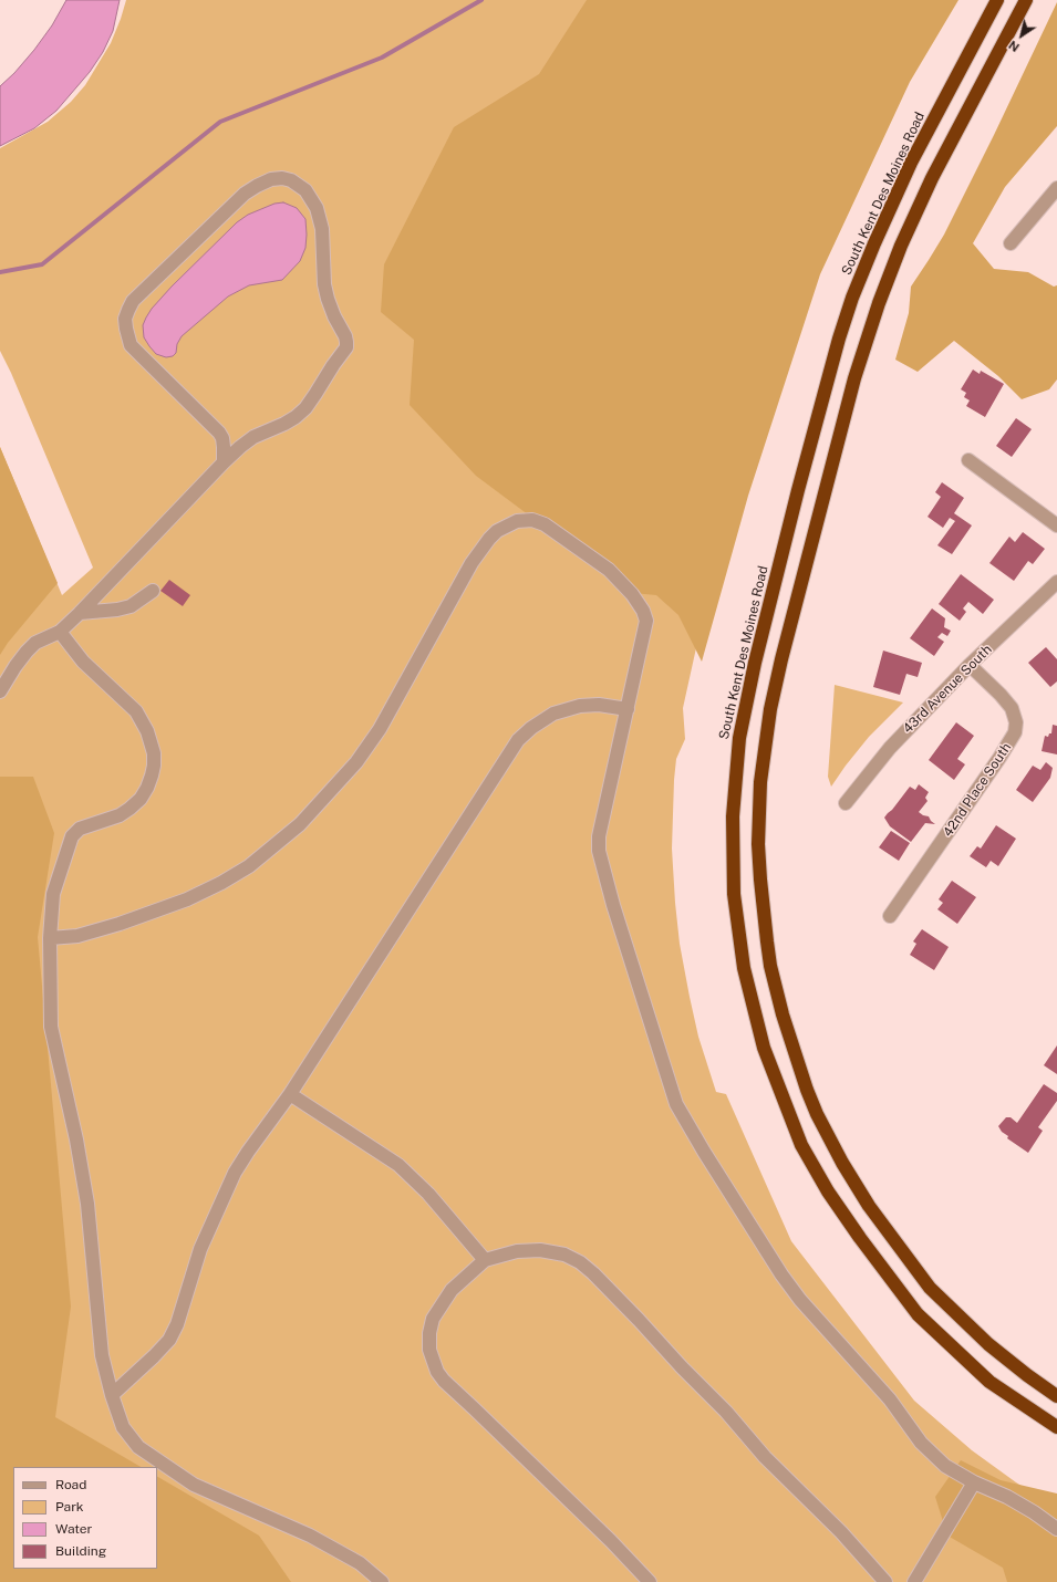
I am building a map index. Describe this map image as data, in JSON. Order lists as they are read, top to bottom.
{
  "streets": {
    "highway": ["South Kent Des Moines Road"],
    "street": ["43rd Avenue South", "42nd Place South"]
  },
  "crossings": [
    ["43rd Avenue South", "42nd Place South"]
  ],
  "legend": [
    "Road",
    "Park",
    "Water",
    "Building"
  ],
  "north": "bottom left"
}
